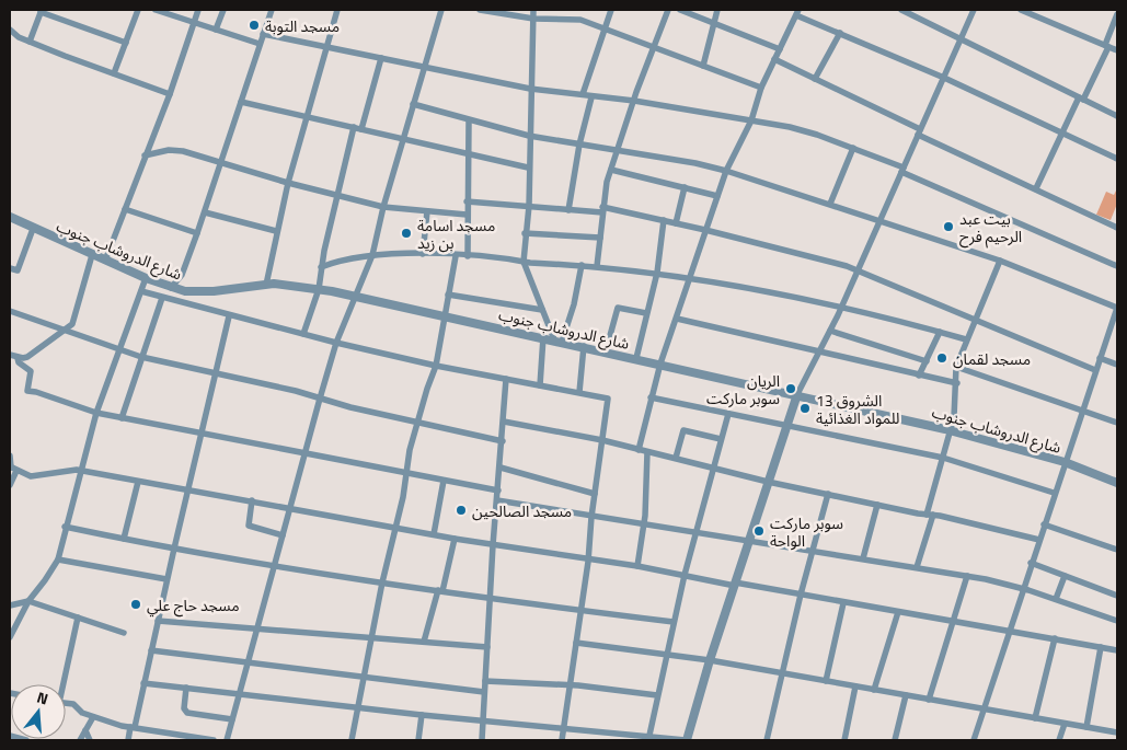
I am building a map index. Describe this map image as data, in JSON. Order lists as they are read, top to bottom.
{
  "streets": {
    "street": ["شارع الدروشاب جنوب"]
  },
  "places": [
    "مسجد التوبة",
    "بيت عبد الرحيم فرح",
    "مسجد اسامة بن زيد",
    "مسجد لقمان",
    "الريان سوبر ماركت",
    "الشروق 13 للمواد الغذائية",
    "مسجد الصالحين",
    "سوبر ماركت الواحة",
    "مسجد حاج علي"
  ],
  "north": "top"
}
